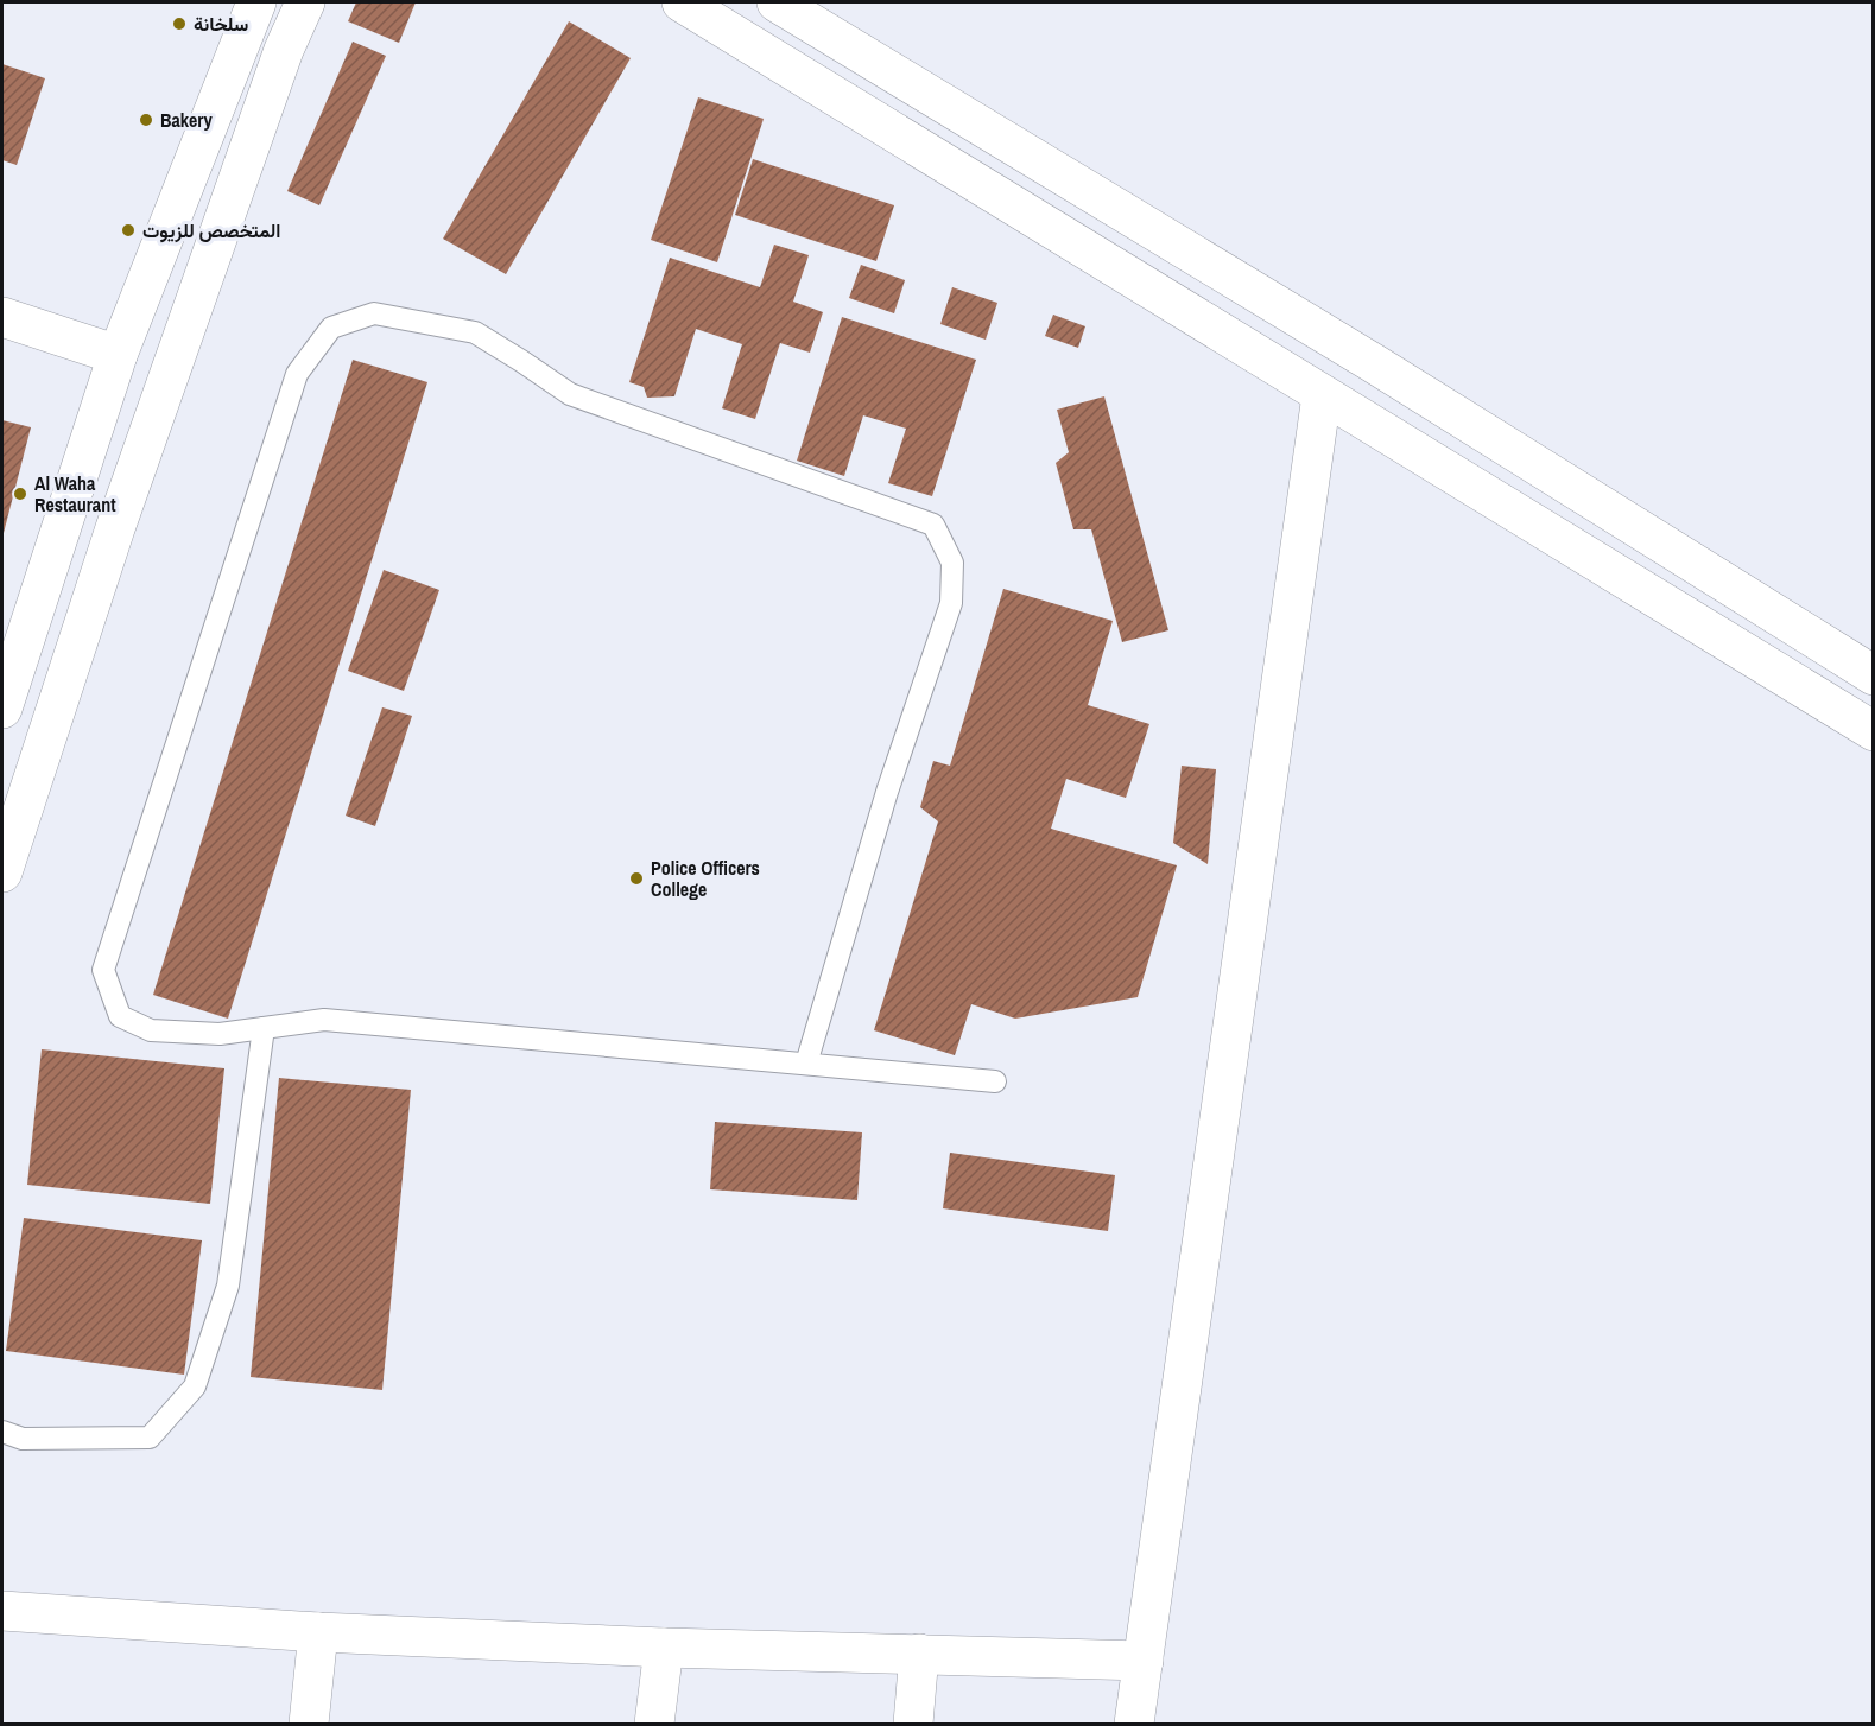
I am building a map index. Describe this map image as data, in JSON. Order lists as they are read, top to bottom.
{
  "places": [
    "سلخانة",
    "Bakery",
    "المتخصص للزيوت",
    "Al Waha Restaurant",
    "Police Officers College"
  ]
}
